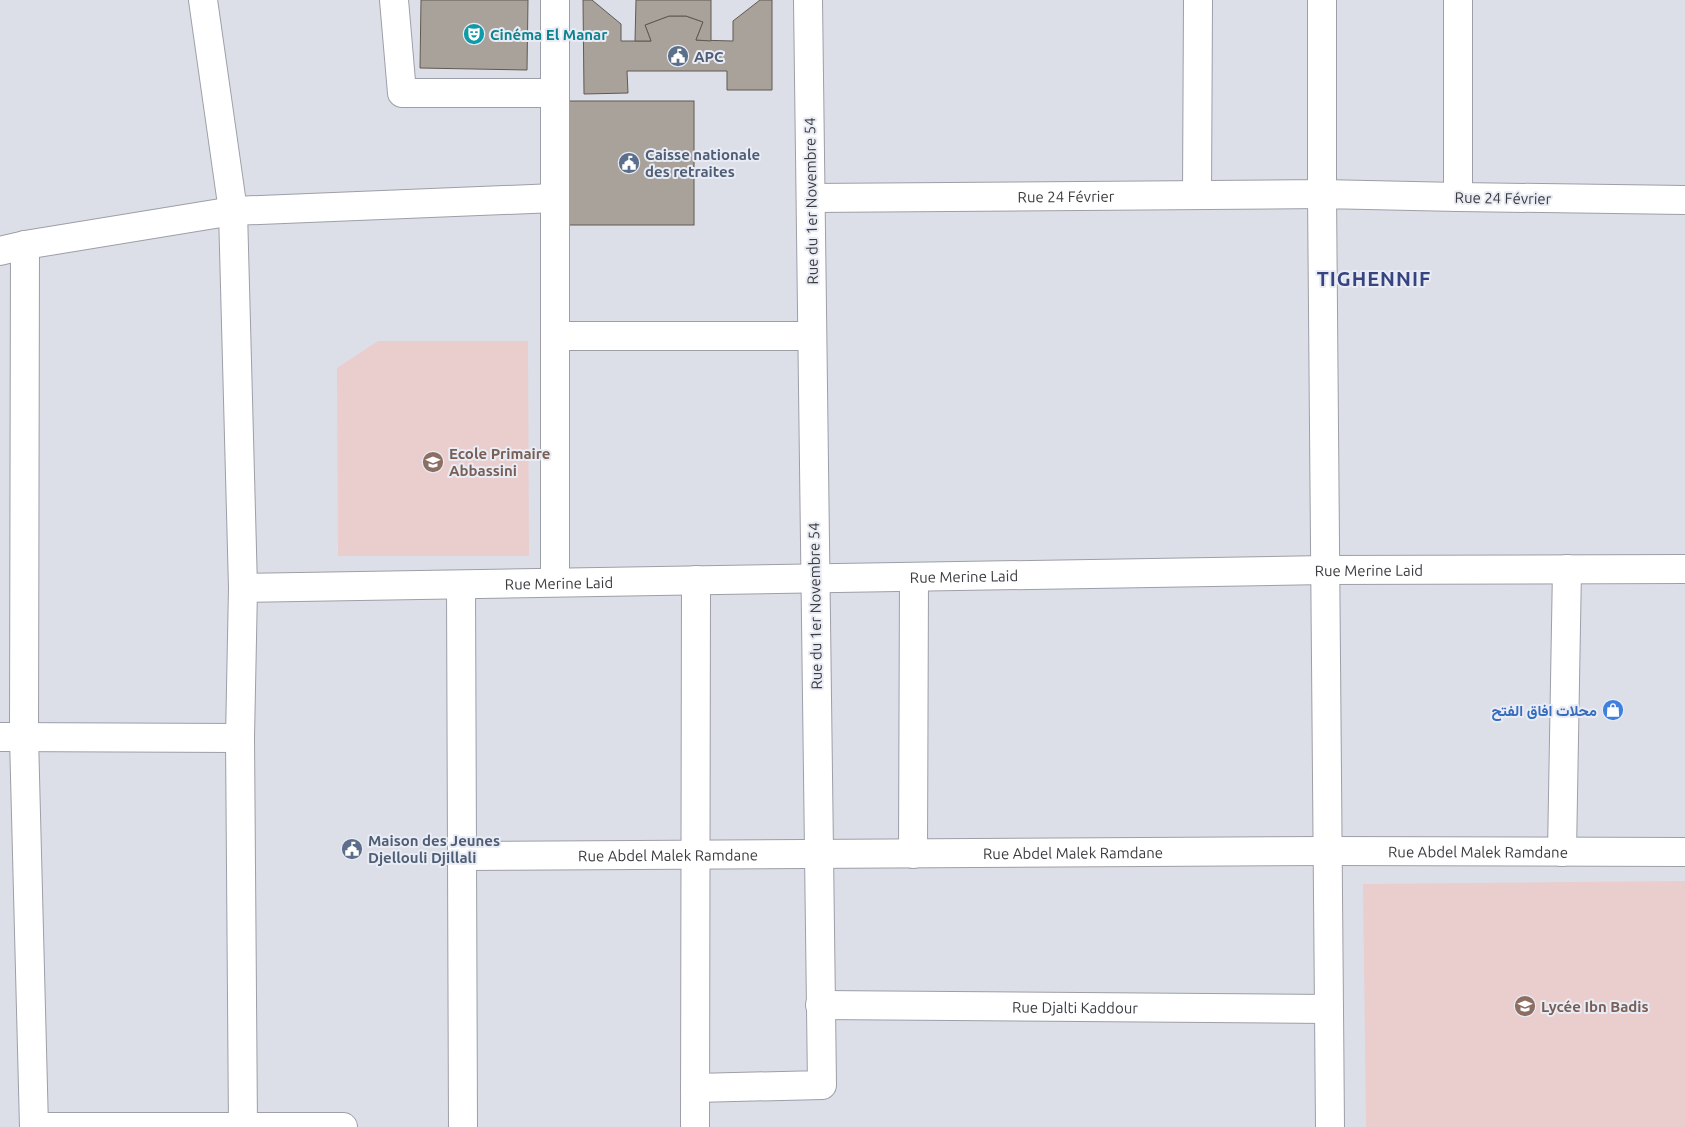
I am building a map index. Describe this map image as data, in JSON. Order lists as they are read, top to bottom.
{
  "streets": {
    "street": [
      "Rue 24 Février",
      "Rue du 1er Novembre 54",
      "Rue Merine Laid",
      "Rue Abdel Malek Ramdane",
      "Rue Djalti Kaddour"
    ]
  },
  "crossings": [
    ["Rue 24 Février", "Rue du 1er Novembre 54"],
    ["Rue du 1er Novembre 54", "Rue Merine Laid"],
    ["Rue du 1er Novembre 54", "Rue Abdel Malek Ramdane"],
    ["Rue du 1er Novembre 54", "Rue Djalti Kaddour"]
  ],
  "districts": ["TIGHENNIF"],
  "places": {
    "theatre": ["Cinéma El Manar"],
    "public building": ["APC", "Caisse nationale des retraites", "Maison des Jeunes Djellouli Djillali"],
    "school or university": ["Ecole Primaire Abbassini", "Lycée Ibn Badis"],
    "shop": ["محلات افاق الفتح"]
  }
}
